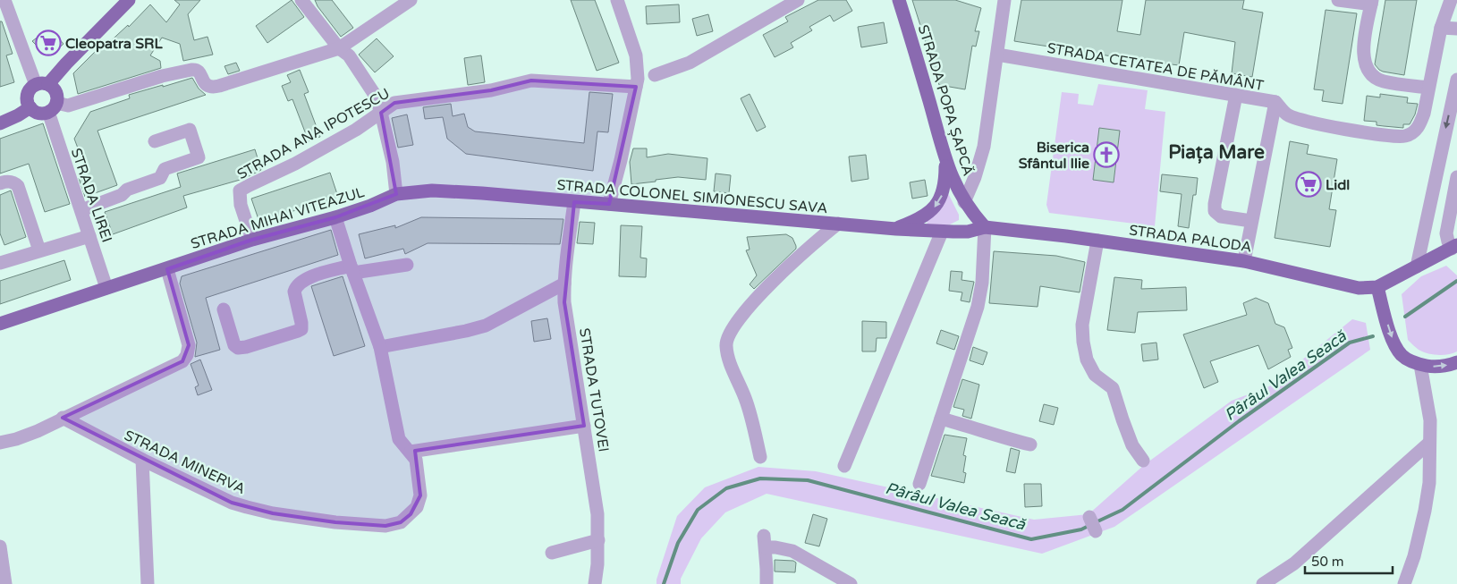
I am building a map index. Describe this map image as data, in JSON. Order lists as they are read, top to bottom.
{
  "streets": {
    "main road": [
      "STRADA POPA ȘAPCĂ",
      "STRADA COLONEL SIMIONESCU SAVA",
      "STRADA MIHAI VITEAZUL",
      "STRADA PALODA"
    ],
    "street": [
      "STRADA CETATEA DE PĂMÂNT",
      "STRADA ANA IPOTESCU",
      "STRADA LIREI",
      "STRADA TUTOVEI",
      "STRADA MINERVA"
    ]
  },
  "crossings": [
    ["STRADA POPA ȘAPCĂ", "STRADA COLONEL SIMIONESCU SAVA"],
    ["STRADA POPA ȘAPCĂ", "STRADA PALODA"],
    ["STRADA ANA IPOTESCU", "STRADA MIHAI VITEAZUL"],
    ["STRADA LIREI", "STRADA MIHAI VITEAZUL"],
    ["STRADA COLONEL SIMIONESCU SAVA", "STRADA MIHAI VITEAZUL"],
    ["STRADA COLONEL SIMIONESCU SAVA", "STRADA PALODA"],
    ["STRADA COLONEL SIMIONESCU SAVA", "STRADA TUTOVEI"],
    ["STRADA MIHAI VITEAZUL", "STRADA MINERVA"]
  ],
  "districts": ["Piața Mare"],
  "water": ["Pârâul Valea Seacă"],
  "places": {
    "supermarket": ["Cleopatra SRL", "Lidl"],
    "church": ["Biserica Sfântul Ilie"]
  },
  "scale_bar": "50 m"
}
